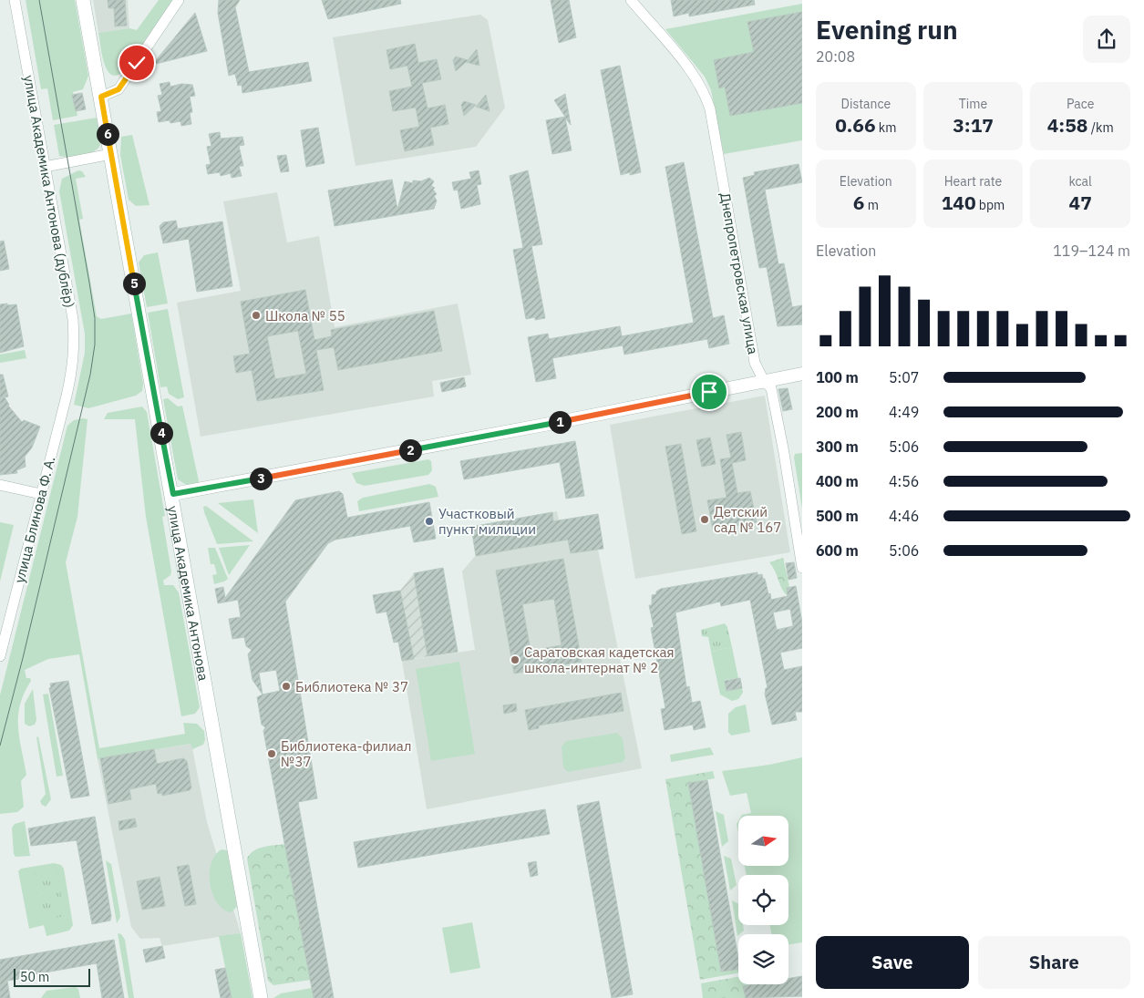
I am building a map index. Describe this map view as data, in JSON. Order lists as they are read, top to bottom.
{
  "streets": {
    "main road": ["улица Академика Антонова"],
    "street": ["улица Академика Антонова (дублёр)", "Днепропетровская улица", "улица Блинова Ф. А."]
  },
  "crossings": [
    ["улица Академика Антонова (дублёр)", "улица Блинова Ф. А."]
  ],
  "places": [
    "Школа № 55",
    "Детский сад № 167",
    "Участковый пункт милиции",
    "Саратовская кадетская школа-интернат № 2",
    "Библиотека № 37",
    "Библиотека-филиал №37"
  ],
  "scale_bar": "50 m",
  "north": "right",
  "page": {
    "heading": ["Evening run", "20:08"],
    "stats": [
      ["Distance", "0.66 km"],
      ["Time", "3:17"],
      ["Pace", "4:58 /km"],
      ["Elevation", "6 m"],
      ["Heart rate", "140 bpm"],
      ["kcal", "47"]
    ],
    "pins": [
      "6",
      "5",
      "1",
      "4",
      "2",
      "3"
    ],
    "chart": ["Elevation", "119–124 m"],
    "list": [
      {
        "name": "100 m",
        "note": "5:07"
      },
      {
        "name": "200 m",
        "note": "4:49"
      },
      {
        "name": "300 m",
        "note": "5:06"
      },
      {
        "name": "400 m",
        "note": "4:56"
      },
      {
        "name": "500 m",
        "note": "4:46"
      },
      {
        "name": "600 m",
        "note": "5:06"
      }
    ],
    "buttons": ["Save", "Share"],
    "scale": "50 m"
  }
}
